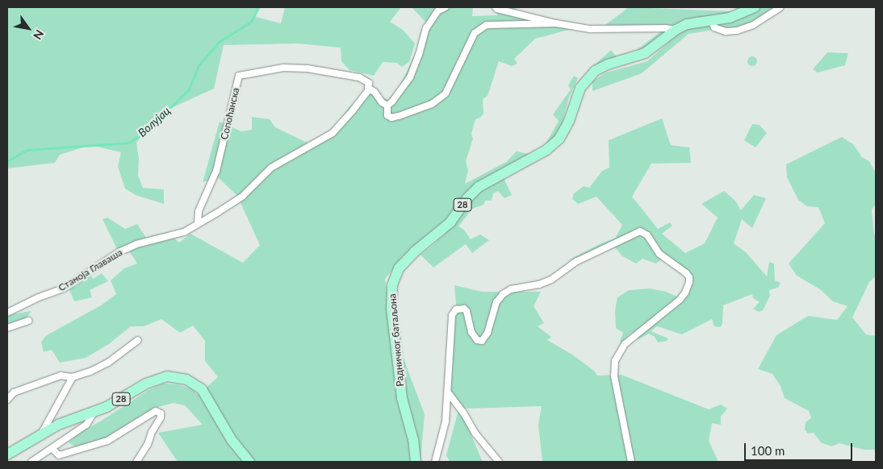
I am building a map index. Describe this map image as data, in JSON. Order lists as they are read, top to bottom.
{
  "streets": {
    "main road": ["28", "Радничког батаљона"],
    "street": ["Сопоћанска", "Станоја Главаша"]
  },
  "crossings": [
    ["Сопоћанска", "Станоја Главаша"]
  ],
  "water": ["Волујац"],
  "scale_bar": "100 m",
  "north": "bottom right"
}
